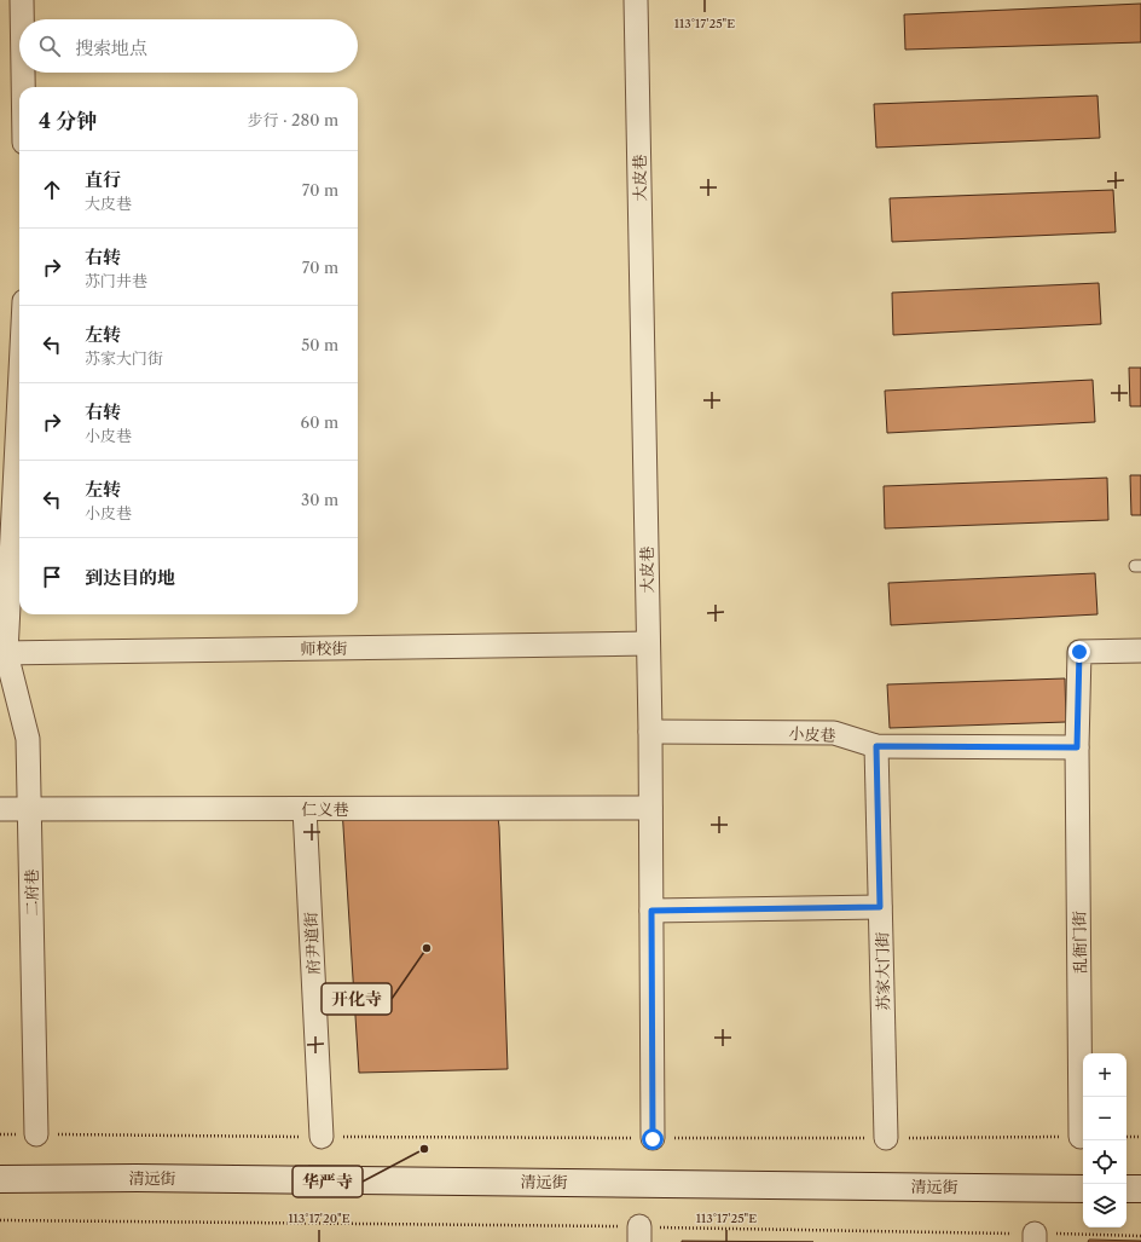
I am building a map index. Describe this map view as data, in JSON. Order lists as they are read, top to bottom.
{
  "streets": {
    "main road": ["清远街"],
    "street": [
      "大皮巷",
      "师校街",
      "小皮巷",
      "仁义巷",
      "二府巷",
      "乱衙门街",
      "府尹道街",
      "苏家大门街"
    ]
  },
  "crossings": [
    ["大皮巷", "师校街"],
    ["大皮巷", "小皮巷"],
    ["大皮巷", "仁义巷"],
    ["师校街", "二府巷"],
    ["小皮巷", "乱衙门街"],
    ["小皮巷", "苏家大门街"],
    ["仁义巷", "二府巷"],
    ["仁义巷", "府尹道街"]
  ],
  "places": ["开化寺", "华严寺"],
  "page": {
    "search": "搜索地点",
    "heading": ["4 分钟", "步行 · 280 m"],
    "list": [
      ["直行", "大皮巷", "70 m"],
      ["右转", "苏门井巷", "70 m"],
      ["左转", "苏家大门街", "50 m"],
      ["右转", "小皮巷", "60 m"],
      ["左转", "小皮巷", "30 m"],
      "到达目的地"
    ],
    "map_buttons": ["+", "−"]
  },
  "coordinates": ["113°17'25\"E", "113°17'20\"E"]
}
